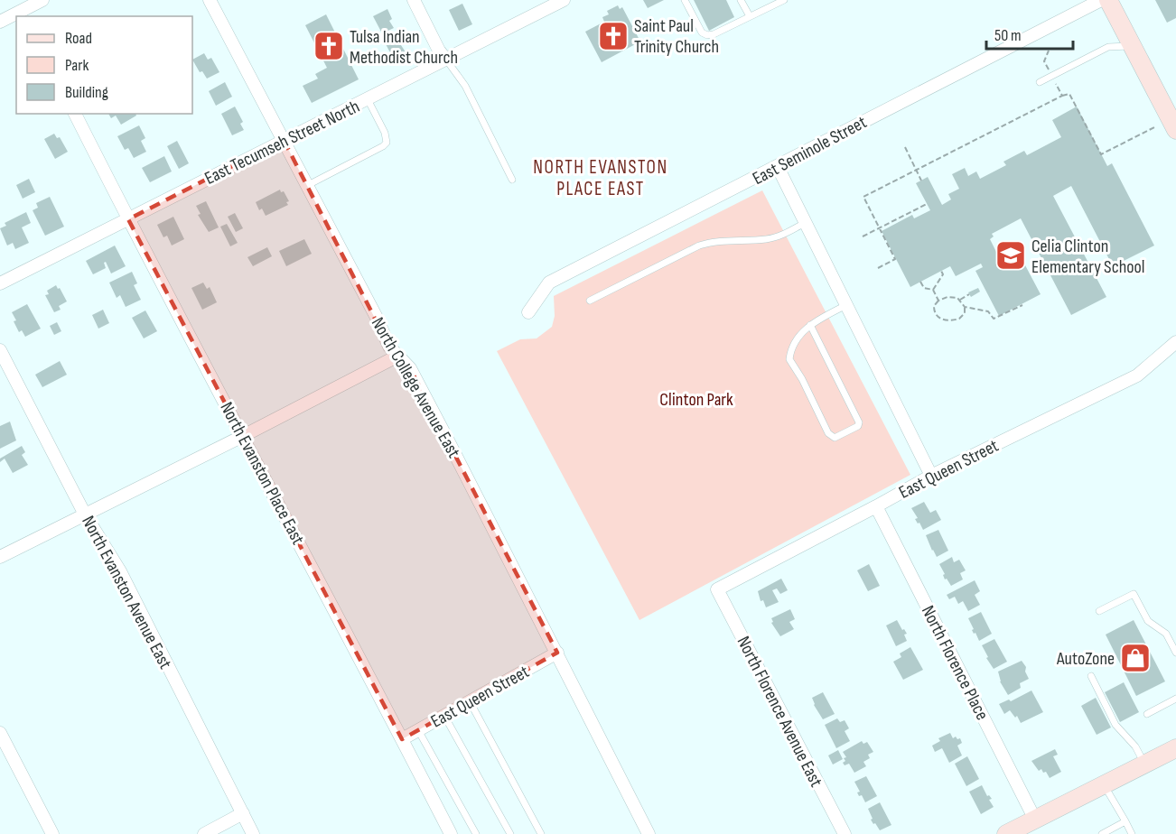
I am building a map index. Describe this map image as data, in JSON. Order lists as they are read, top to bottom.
{
  "streets": {
    "street": [
      "East Tecumseh Street North",
      "East Seminole Street",
      "North College Avenue East",
      "East Queen Street",
      "North Evanston Place East",
      "North Evanston Avenue East",
      "North Florence Place",
      "North Florence Avenue East"
    ]
  },
  "crossings": [
    ["East Tecumseh Street North", "North College Avenue East"],
    ["East Tecumseh Street North", "North Evanston Place East"],
    ["North College Avenue East", "East Queen Street"],
    ["East Queen Street", "North Evanston Place East"],
    ["East Queen Street", "North Florence Place"],
    ["East Queen Street", "North Florence Avenue East"]
  ],
  "districts": ["NORTH EVANSTON PLACE EAST"],
  "parks": ["Clinton Park"],
  "places": {
    "church": ["Saint Paul Trinity Church", "Tulsa Indian Methodist Church"],
    "school or university": ["Celia Clinton Elementary School"],
    "shop": ["AutoZone"]
  },
  "legend": ["Road", "Park", "Building"],
  "scale_bar": "50 m"
}
